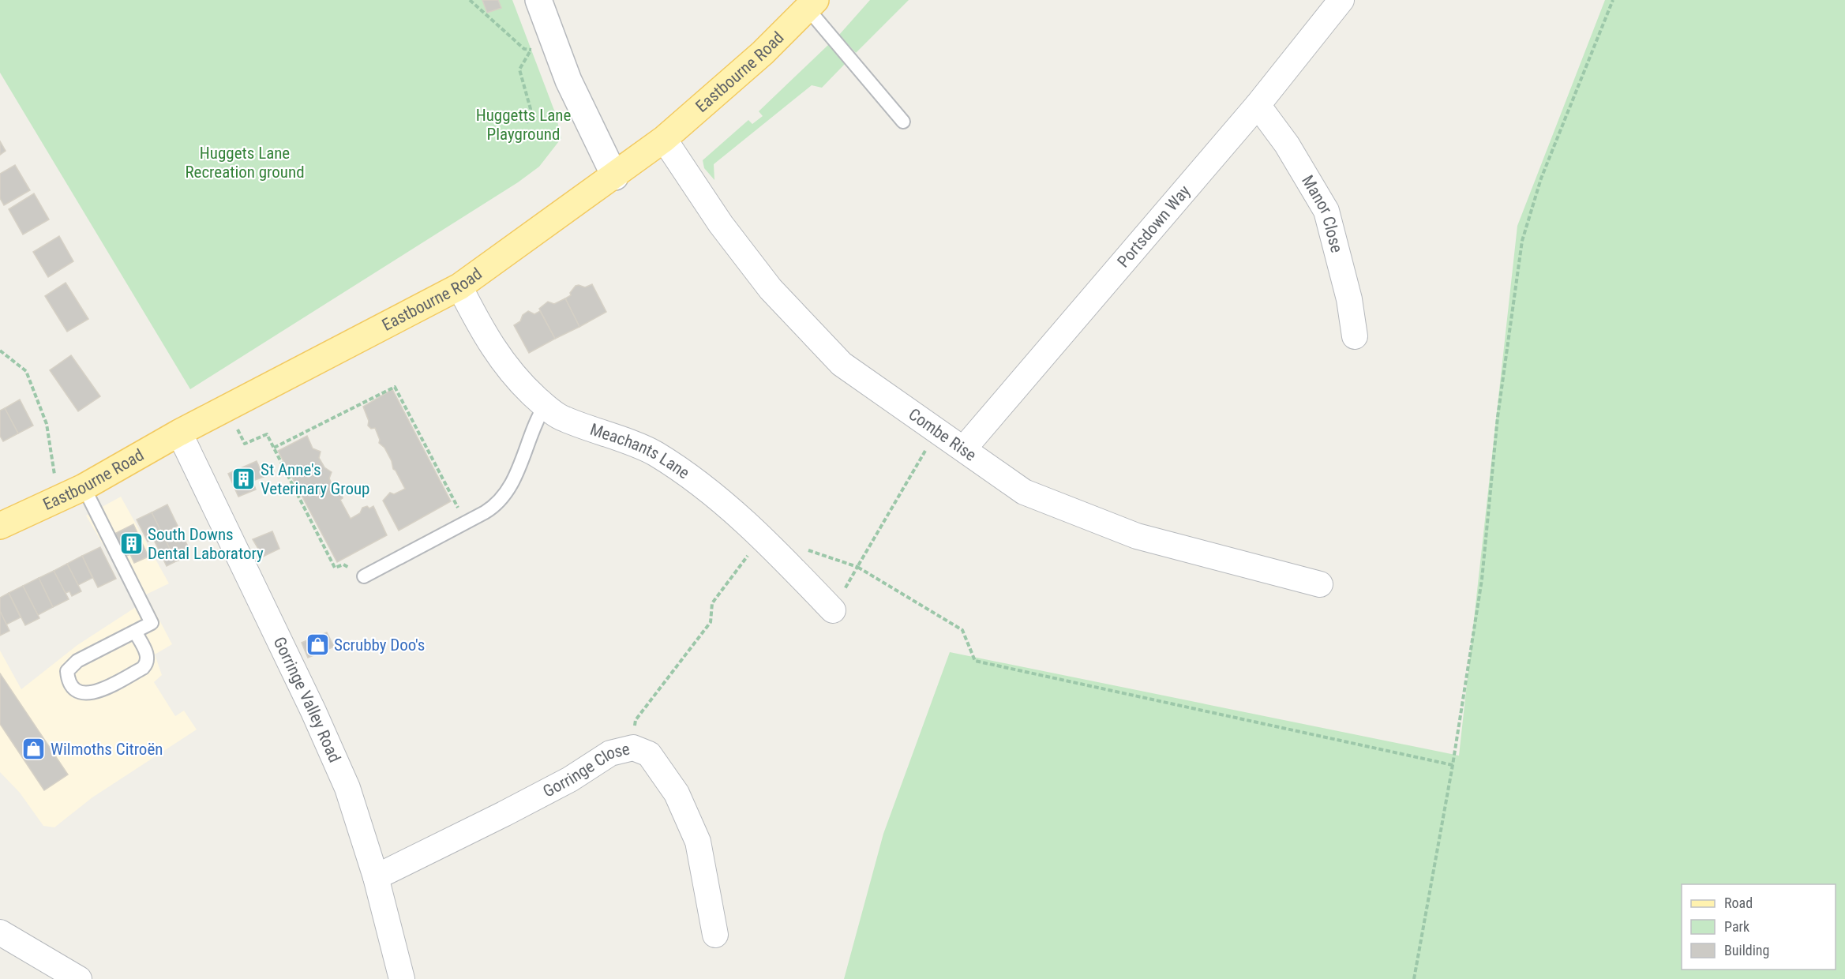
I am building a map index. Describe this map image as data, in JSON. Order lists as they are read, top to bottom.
{
  "streets": {
    "main road": ["Eastbourne Road"],
    "street": [
      "Manor Close",
      "Portsdown Way",
      "Combe Rise",
      "Meachants Lane",
      "Gorringe Valley Road",
      "Gorringe Close"
    ]
  },
  "crossings": [
    ["Eastbourne Road", "Combe Rise"],
    ["Eastbourne Road", "Meachants Lane"],
    ["Eastbourne Road", "Gorringe Valley Road"],
    ["Manor Close", "Portsdown Way"],
    ["Portsdown Way", "Combe Rise"],
    ["Gorringe Valley Road", "Gorringe Close"]
  ],
  "parks": ["Huggetts Lane Playground", "Huggets Lane Recreation ground"],
  "places": {
    "building": ["St Anne's Veterinary Group", "South Downs Dental Laboratory"],
    "shop": ["Scrubby Doo's", "Wilmoths Citroën"]
  },
  "legend": ["Road", "Park", "Building"]
}
